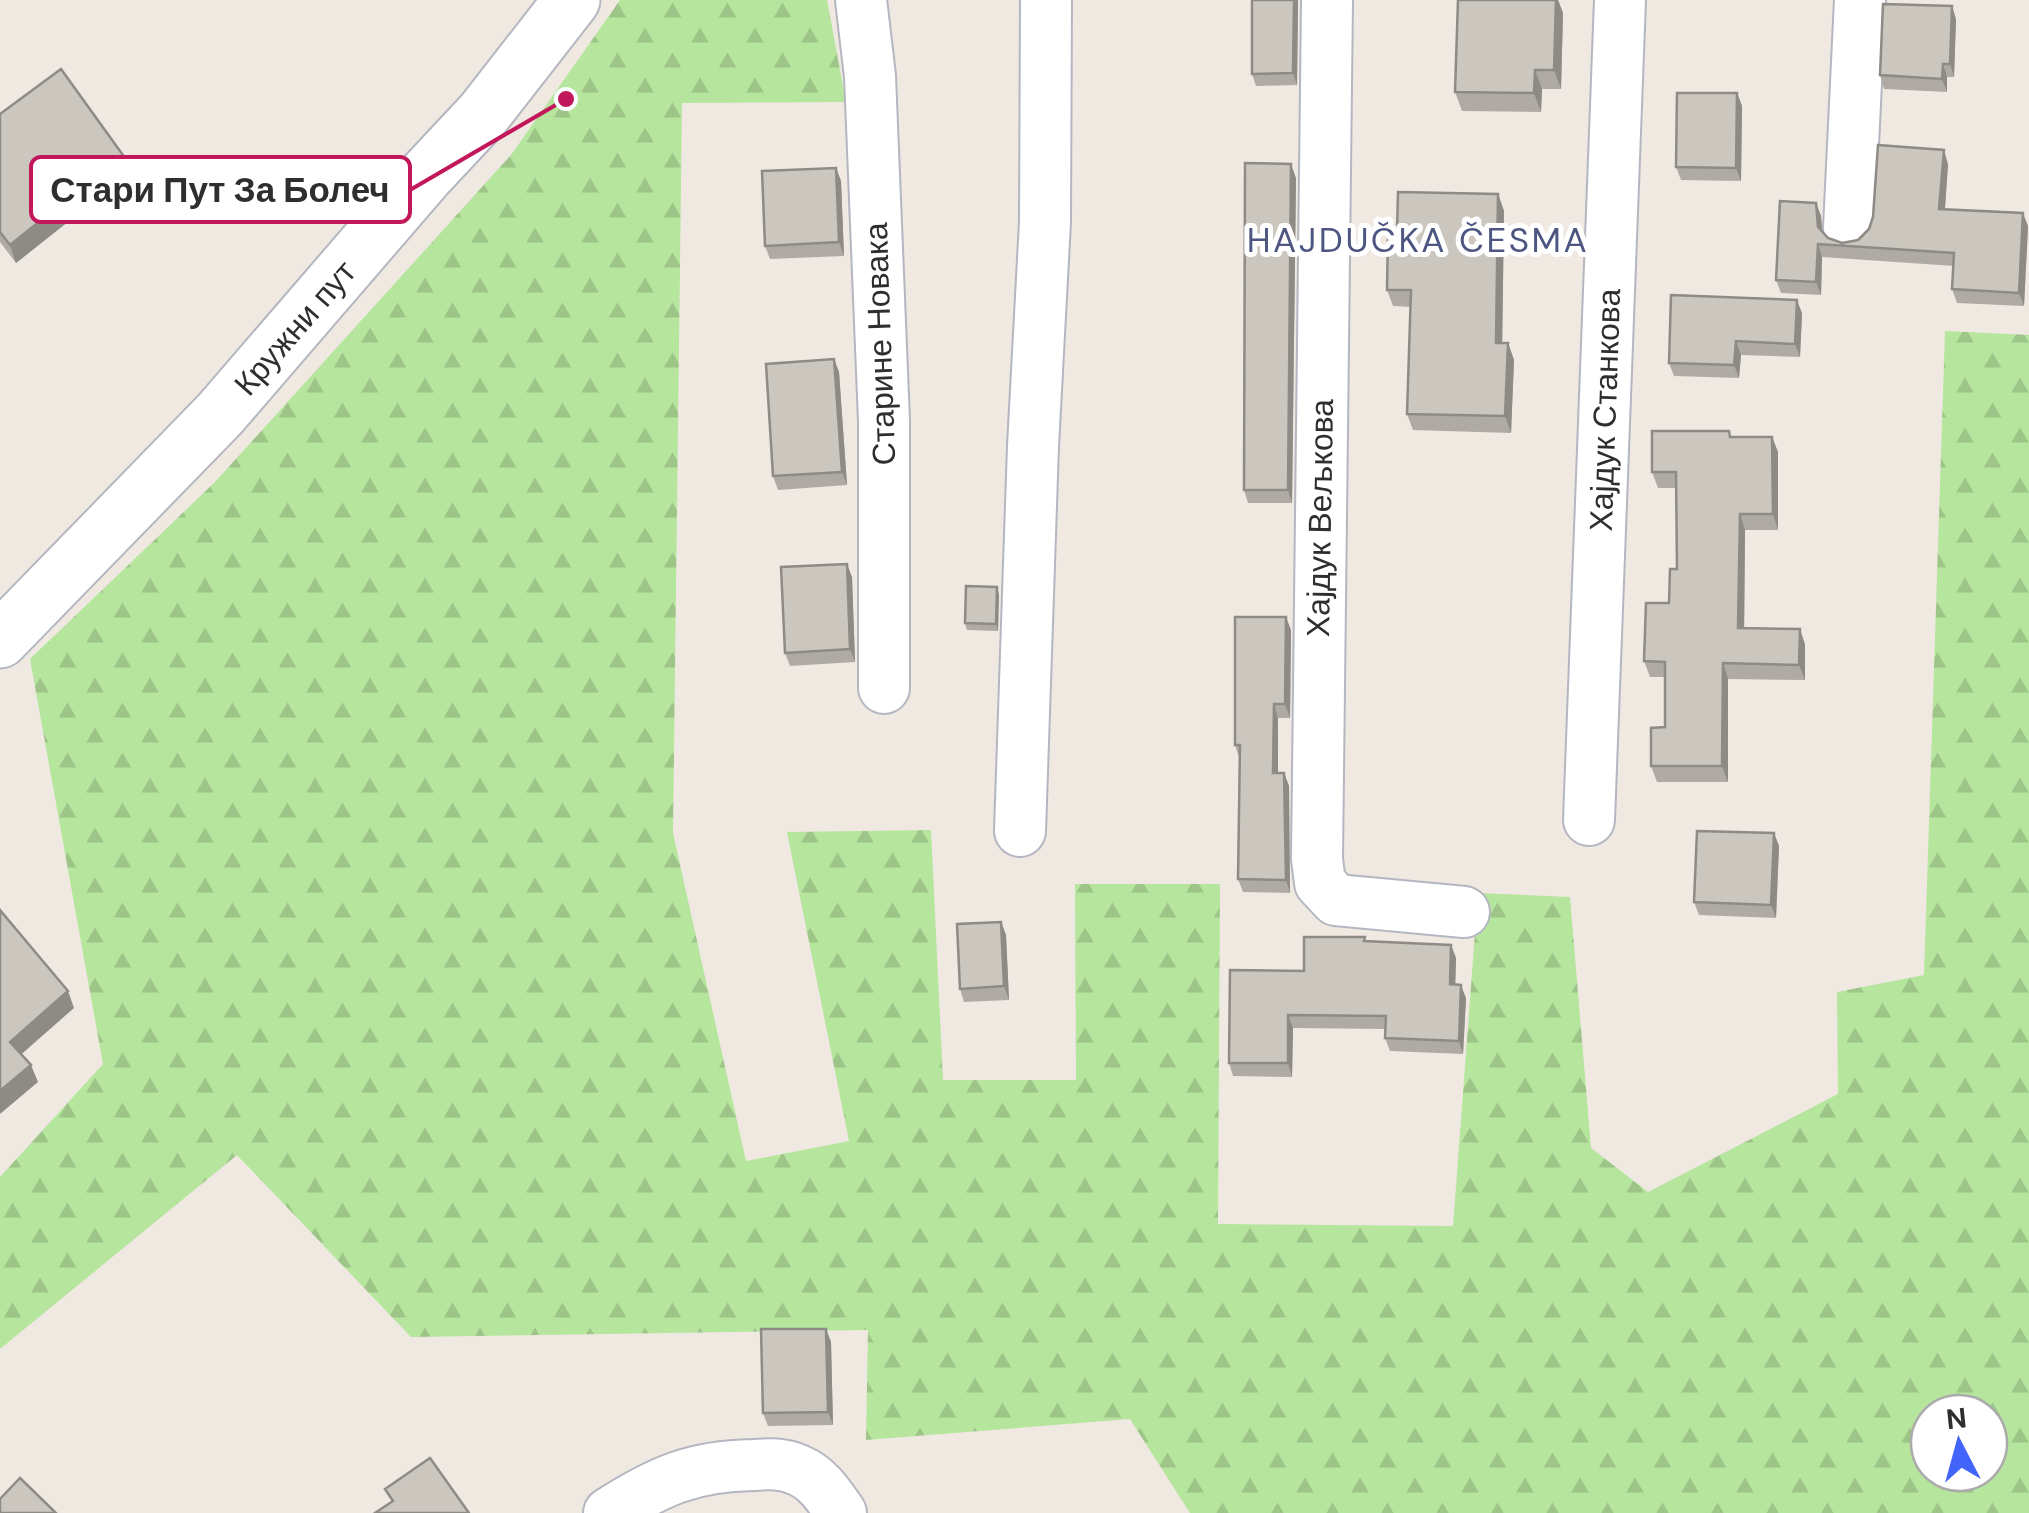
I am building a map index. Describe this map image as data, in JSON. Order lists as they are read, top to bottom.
{
  "streets": {
    "main road": ["Кружни пут"],
    "street": ["Старине Новака", "Хајдук Станкова", "Хајдук Вељкова"]
  },
  "districts": ["HAJDUČKA ČESMA"],
  "places": ["Стари Пут За Болеч"],
  "north": "top"
}
